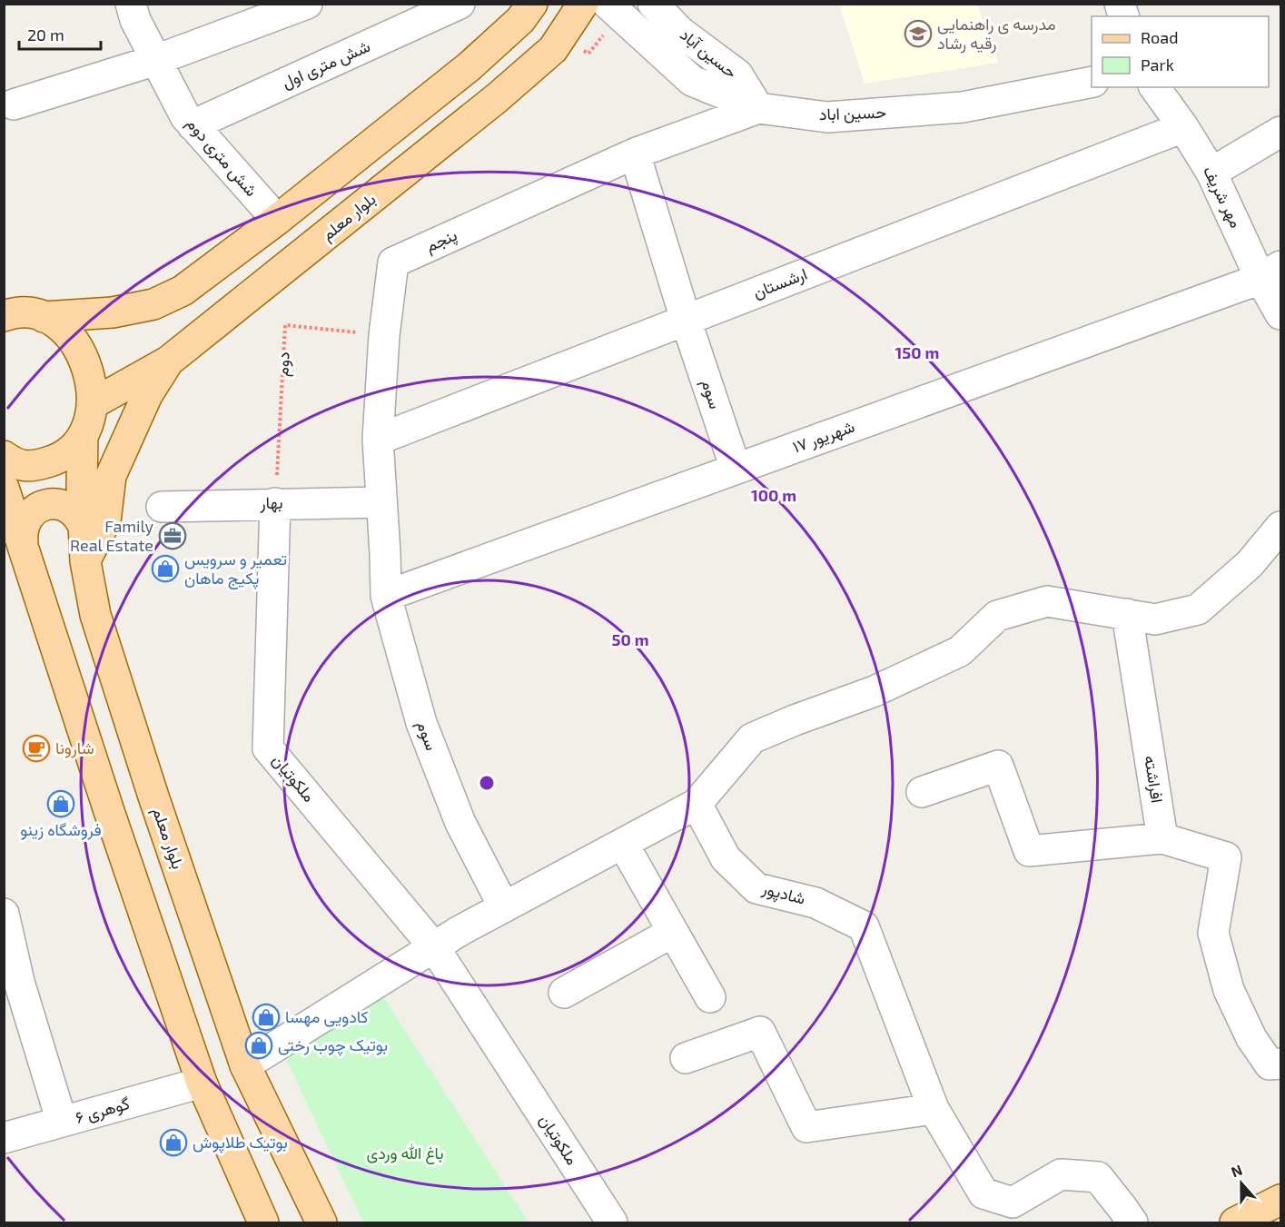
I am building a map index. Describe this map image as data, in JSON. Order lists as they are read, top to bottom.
{
  "streets": {
    "main road": ["بلوار معلم"],
    "street": [
      "حسین آباد",
      "شش متری اول",
      "حسین اباد",
      "شش متری دوم",
      "مهر شریف",
      "پنجم",
      "ارشستان",
      "سوم",
      "۱۷ شهریور",
      "بهار",
      "ملکوتیان",
      "افراشته",
      "شادپور",
      "گوهری ۶"
    ],
    "path": ["دوم"]
  },
  "crossings": [
    ["حسین آباد", "حسین اباد"],
    ["حسین آباد", "پنجم"],
    ["شش متری اول", "شش متری دوم"],
    ["حسین اباد", "پنجم"],
    ["مهر شریف", "ارشستان"],
    ["مهر شریف", "۱۷ شهریور"],
    ["پنجم", "ارشستان"],
    ["پنجم", "دوم"],
    ["پنجم", "سوم"],
    ["پنجم", "بهار"],
    ["ارشستان", "سوم"],
    ["دوم", "بهار"],
    ["دوم", "ملکوتیان"],
    ["سوم", "۱۷ شهریور"],
    ["بهار", "ملکوتیان"]
  ],
  "parks": ["باغ الله وردی"],
  "places": {
    "school or university": ["مدرسه ی راهنمایی رقیه رشاد"],
    "office": ["Family Real Estate"],
    "shop": [
      "تعمیر و سرویس پکیج ماهان",
      "فروشگاه زینو",
      "کادویی مهسا",
      "بوتیک چوب رختی",
      "بوتیک طلاپوش"
    ],
    "cafe": ["شارونا"]
  },
  "legend": ["Road", "Park"],
  "scale_bar": "20 m",
  "north": "top",
  "rings": ["150 m", "100 m", "50 m"]
}
